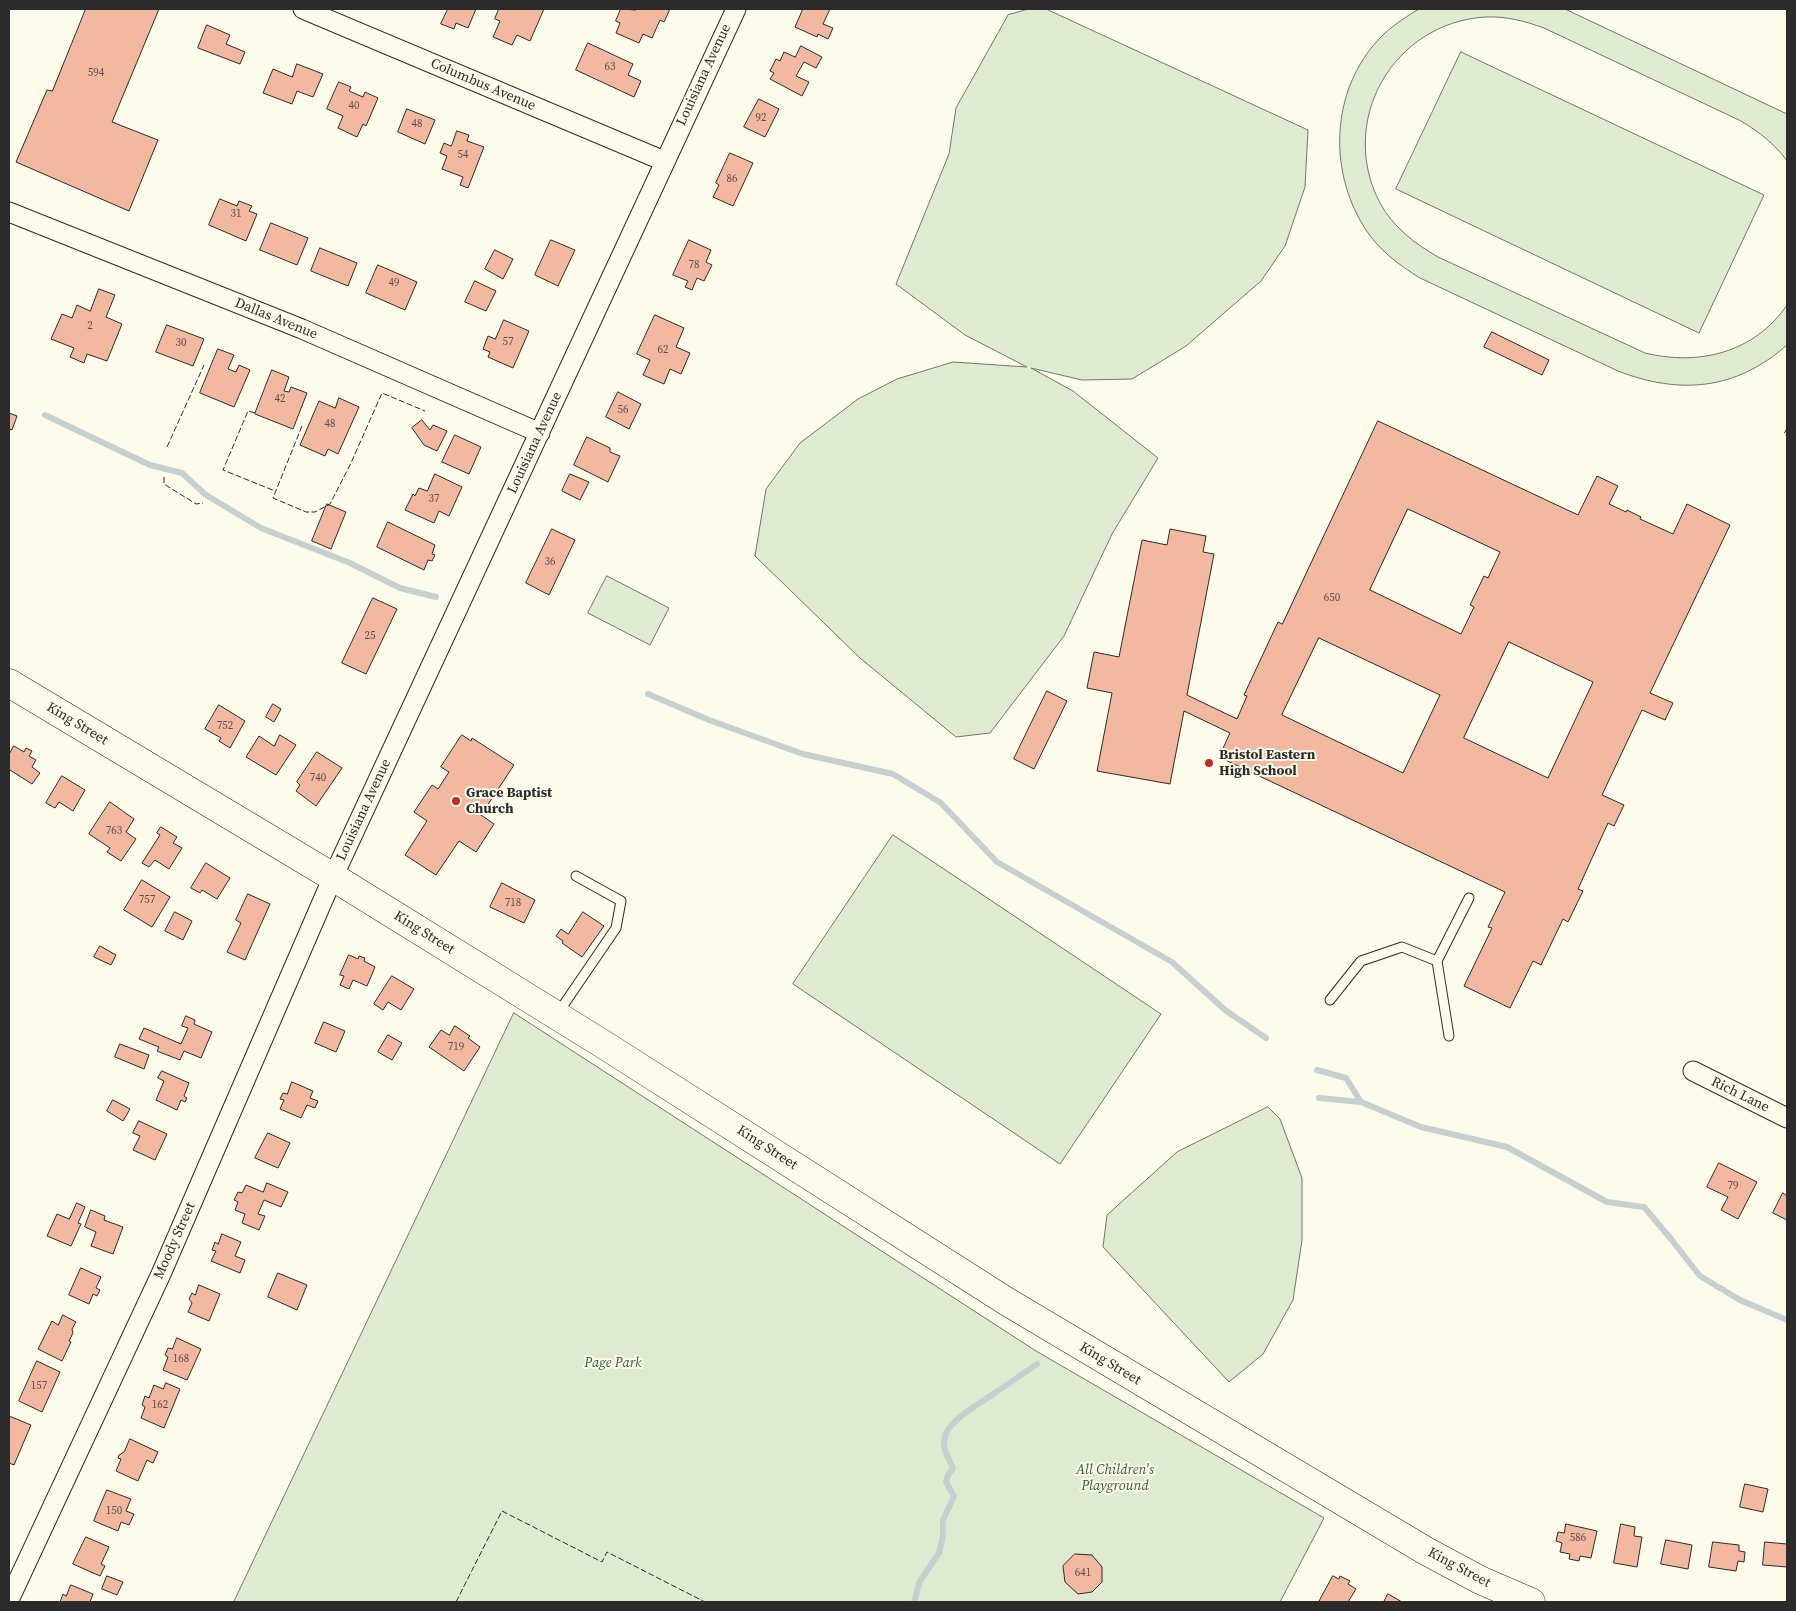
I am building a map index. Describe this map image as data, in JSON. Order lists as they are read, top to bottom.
{
  "streets": {
    "main road": ["King Street"],
    "street": [
      "Louisiana Avenue",
      "Columbus Avenue",
      "Dallas Avenue",
      "Rich Lane",
      "Moody Street"
    ]
  },
  "crossings": [
    ["Louisiana Avenue", "Columbus Avenue"],
    ["Louisiana Avenue", "Dallas Avenue"],
    ["Louisiana Avenue", "King Street"],
    ["Louisiana Avenue", "Moody Street"],
    ["King Street", "Moody Street"]
  ],
  "parks": ["Page Park", "All Children's Playground"],
  "places": ["Bristol Eastern High School", "Grace Baptist Church"],
  "house_numbers": [
    "63",
    "594",
    "40",
    "92",
    "48",
    "54",
    "86",
    "31",
    "78",
    "49",
    "2",
    "57",
    "30",
    "62",
    "42",
    "56",
    "48",
    "37",
    "36",
    "650",
    "25",
    "752",
    "740",
    "763",
    "757",
    "718",
    "719",
    "79",
    "168",
    "157",
    "162",
    "150",
    "586",
    "641"
  ]
}
